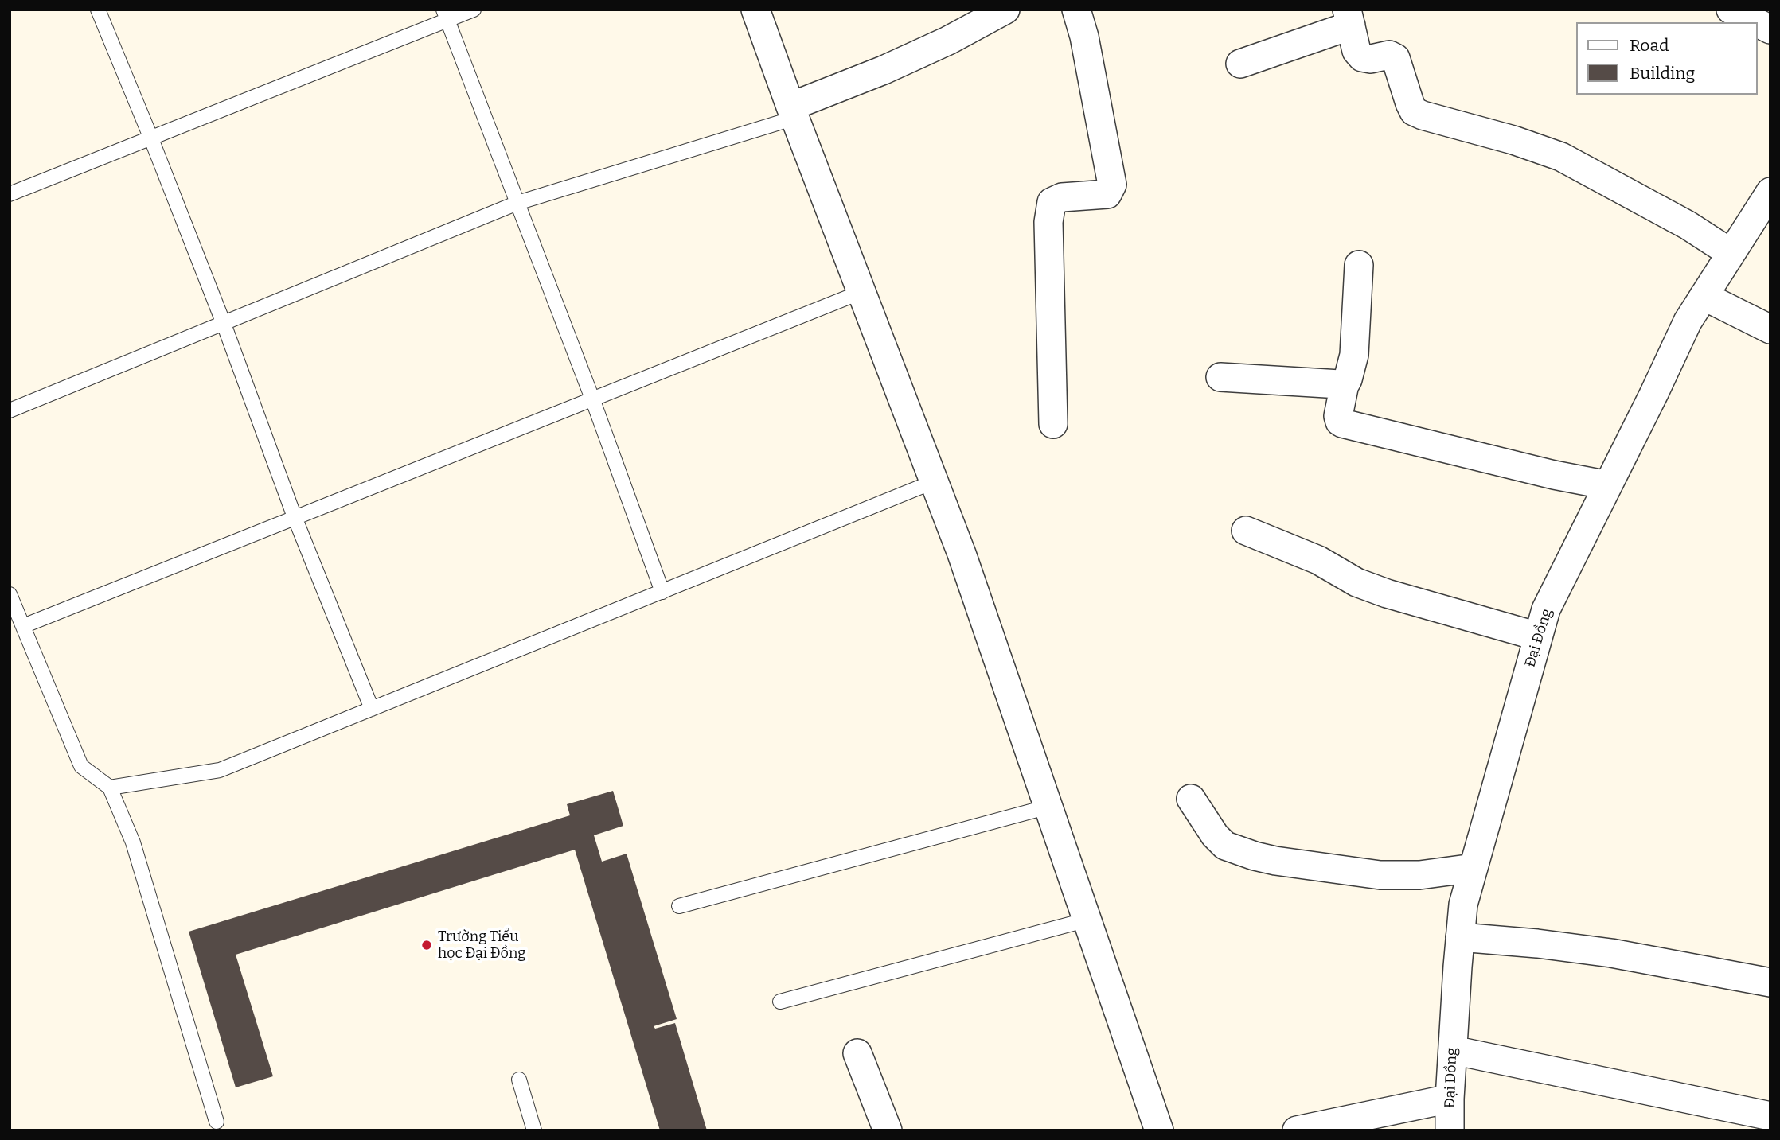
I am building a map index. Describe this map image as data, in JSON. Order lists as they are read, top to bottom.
{
  "streets": {
    "street": ["Đại Đồng"]
  },
  "places": ["Trường Tiểu học Đại Đồng"],
  "legend": ["Road", "Building"]
}
